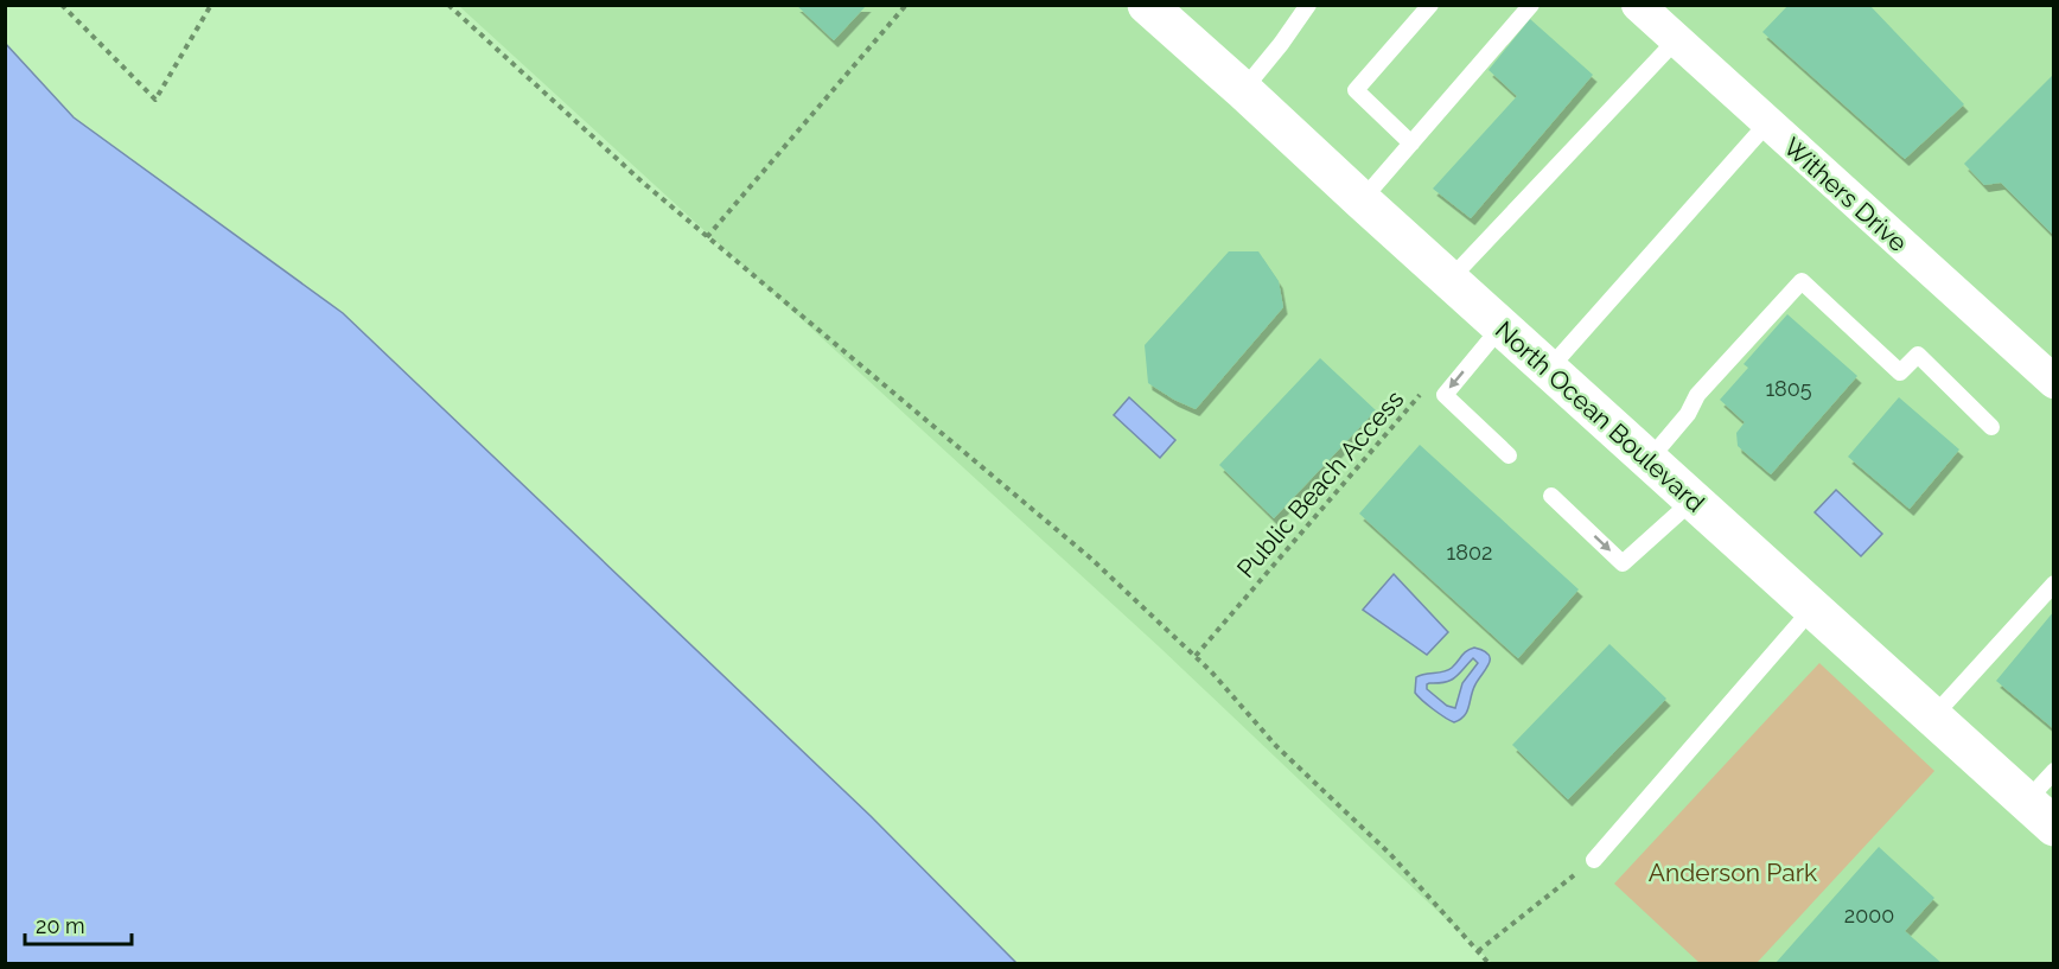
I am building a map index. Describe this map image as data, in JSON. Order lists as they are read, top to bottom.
{
  "streets": {
    "main road": ["North Ocean Boulevard"],
    "street": ["Withers Drive"],
    "path": ["Public Beach Access"]
  },
  "parks": ["Anderson Park"],
  "house_numbers": ["1805", "1802", "2000"],
  "scale_bar": "20 m"
}
